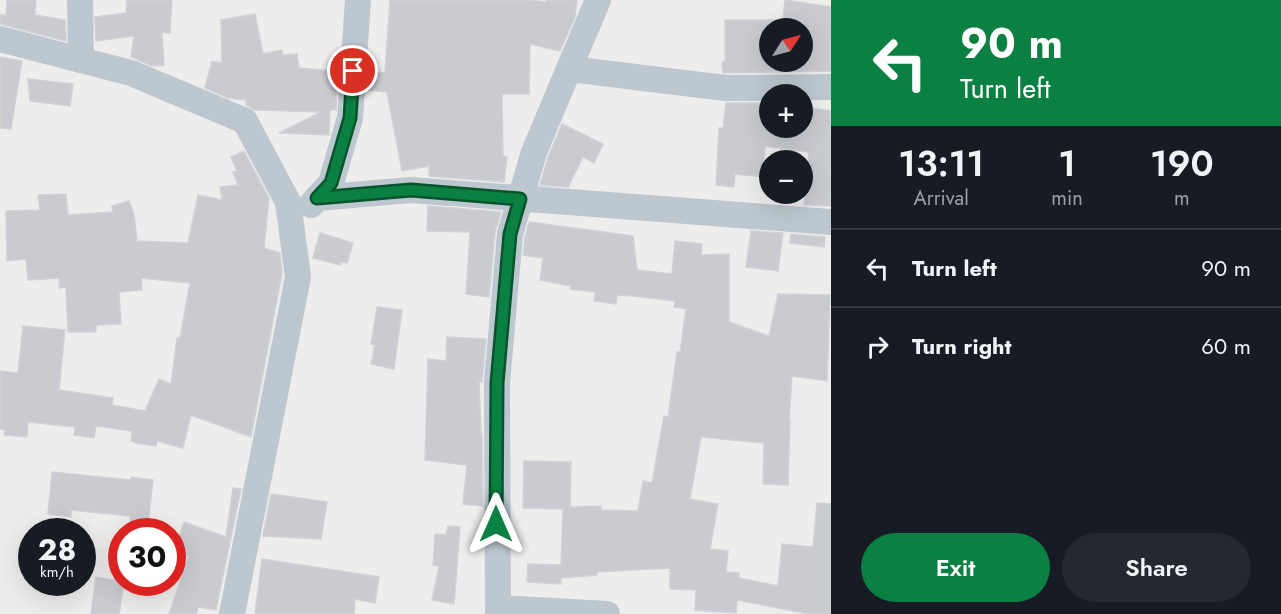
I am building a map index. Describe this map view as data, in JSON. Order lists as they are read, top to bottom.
{
  "north": "top right",
  "page": {
    "turn": ["90 m", "Turn left"],
    "map_buttons": ["+", "−"],
    "eta": [
      "13:11",
      "Arrival",
      "1",
      "min",
      "190",
      "m"
    ],
    "list": [
      {
        "name": "Turn left",
        "value": "90 m"
      },
      {
        "name": "Turn right",
        "value": "60 m"
      }
    ],
    "speed": "28 km/h",
    "limit": "30",
    "buttons": ["Exit", "Share"]
  }
}
